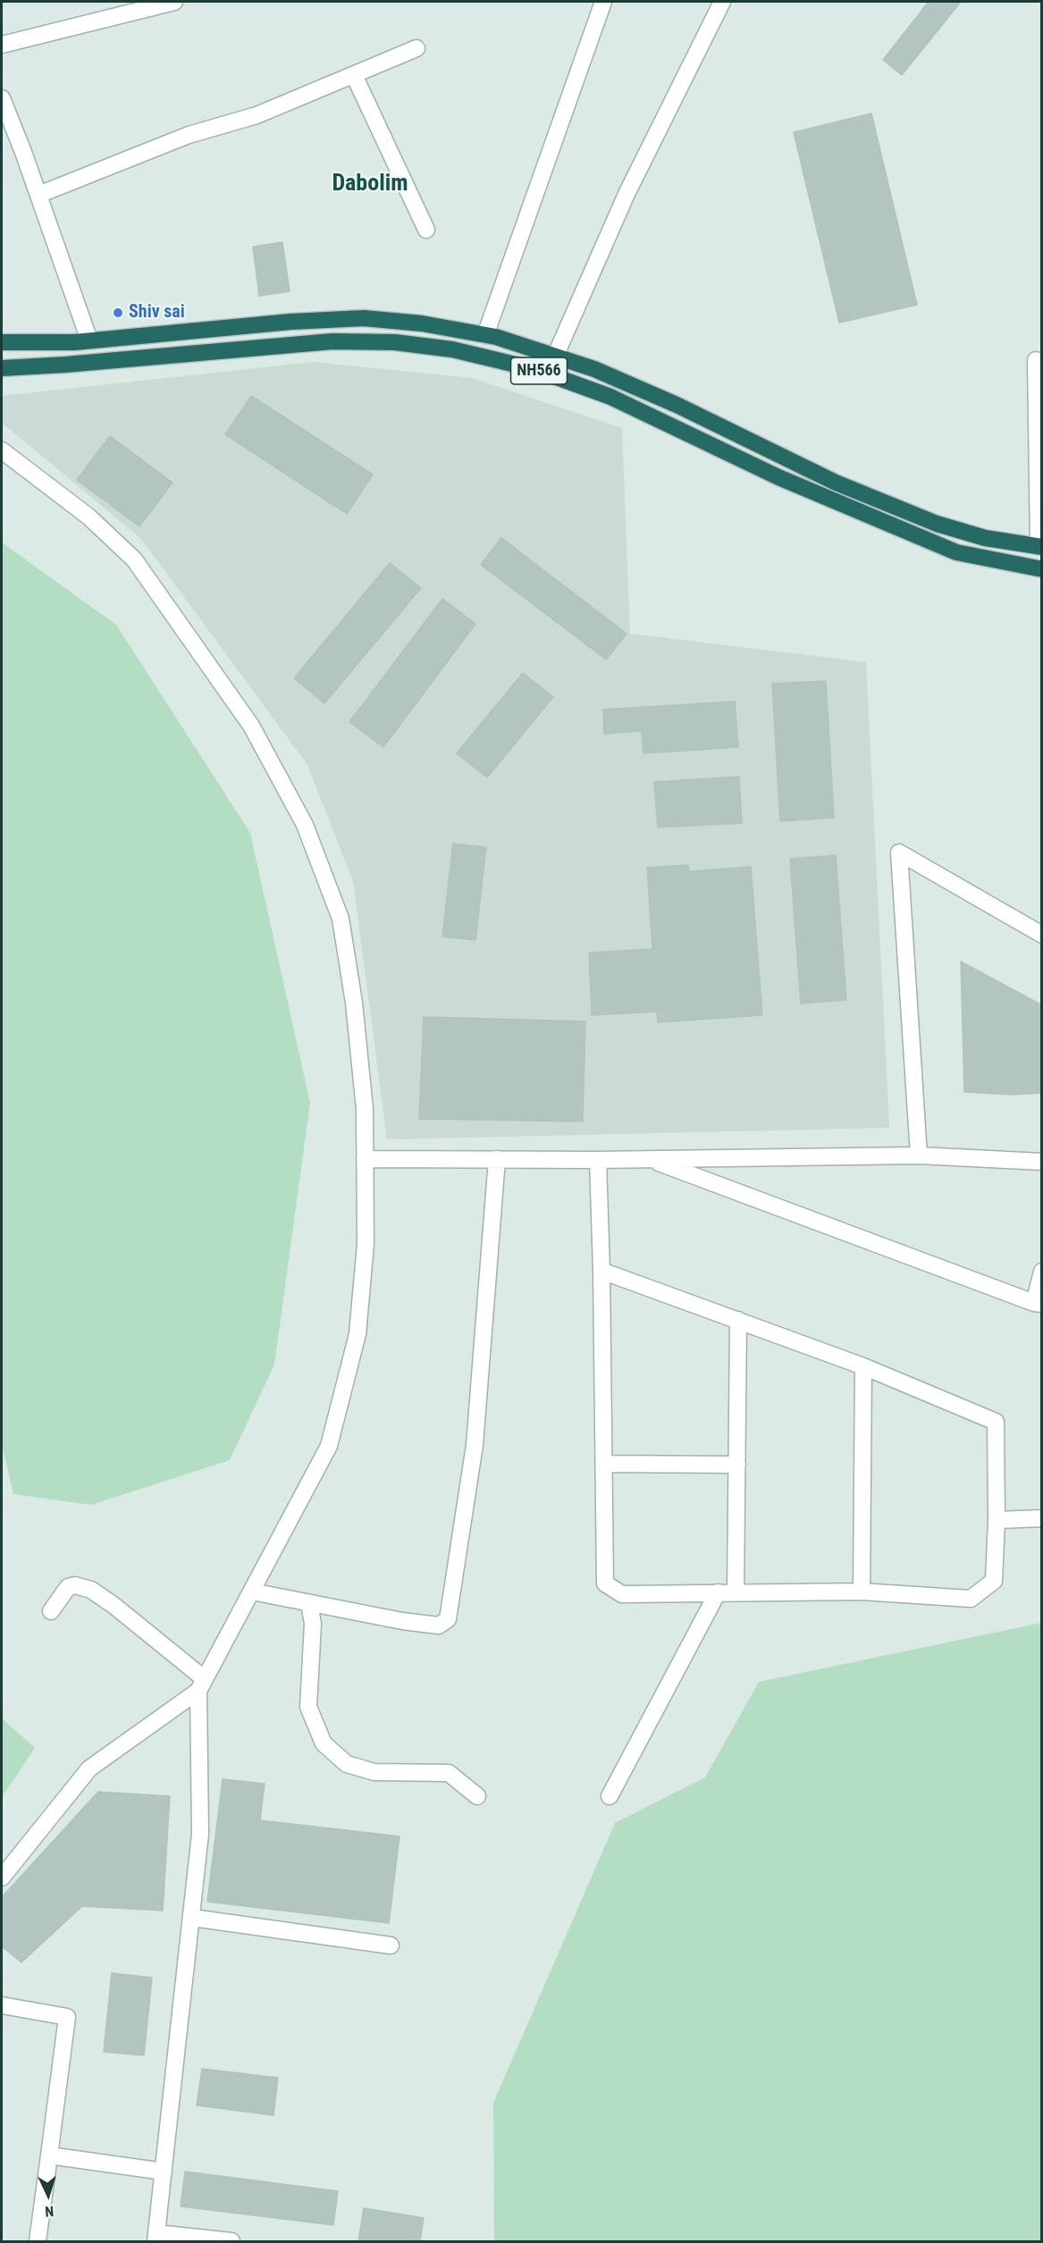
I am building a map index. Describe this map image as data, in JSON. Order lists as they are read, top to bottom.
{
  "streets": {
    "highway": ["NH566"]
  },
  "districts": ["Dabolim"],
  "places": ["Shiv sai"],
  "north": "bottom"
}
